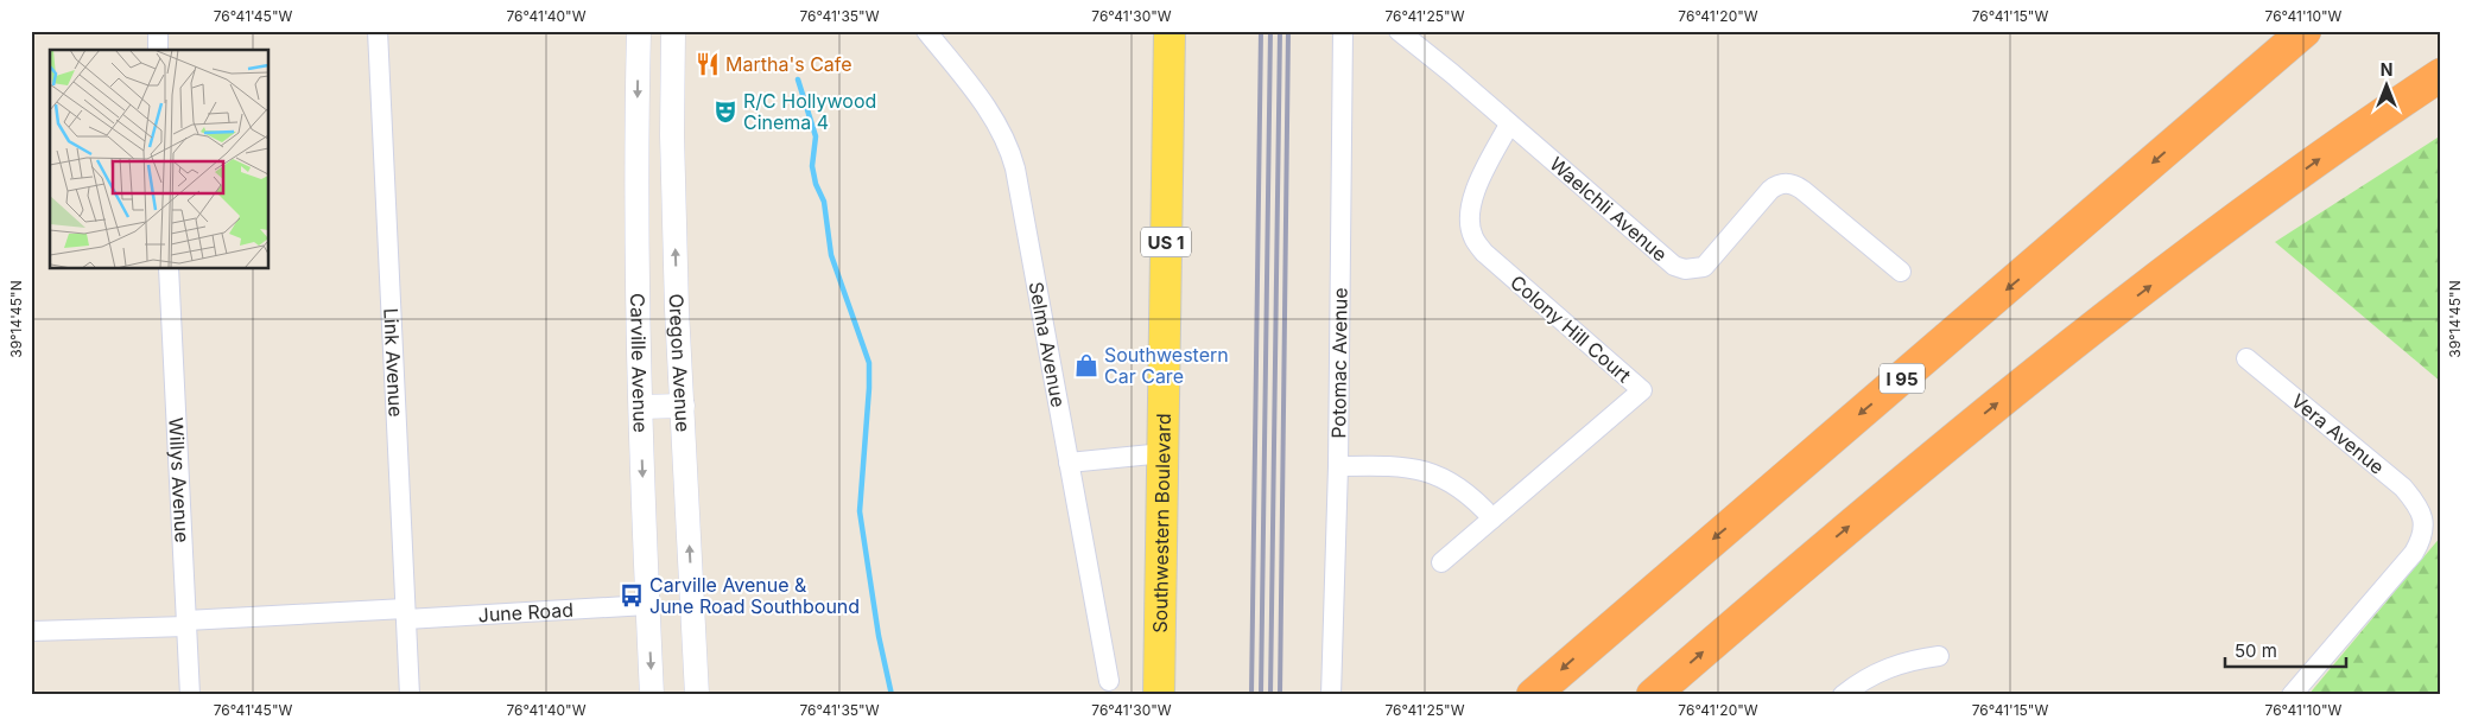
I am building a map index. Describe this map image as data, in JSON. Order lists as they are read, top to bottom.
{
  "streets": {
    "highway": ["I 95"],
    "main road": ["US 1", "Southwestern Boulevard"],
    "street": [
      "Waelchli Avenue",
      "Colony Hill Court",
      "Selma Avenue",
      "Link Avenue",
      "Carville Avenue",
      "Oregon Avenue",
      "Potomac Avenue",
      "Vera Avenue",
      "Willys Avenue",
      "June Road"
    ]
  },
  "crossings": [
    ["Waelchli Avenue", "Colony Hill Court"],
    ["Link Avenue", "June Road"],
    ["Carville Avenue", "June Road"],
    ["Willys Avenue", "June Road"]
  ],
  "one_way": ["Carville Avenue", "Oregon Avenue"],
  "places": {
    "restaurant": ["Martha's Cafe"],
    "theatre": ["R/C Hollywood Cinema 4"],
    "shop": ["Southwestern Car Care"],
    "bus stop": ["Carville Avenue & June Road Southbound"]
  },
  "scale_bar": "50 m",
  "north": "top",
  "coordinates": [
    "76°41'45\"W",
    "76°41'40\"W",
    "76°41'35\"W",
    "76°41'30\"W",
    "76°41'25\"W",
    "76°41'20\"W",
    "76°41'15\"W",
    "76°41'10\"W",
    "39°14'45\"N"
  ]
}
